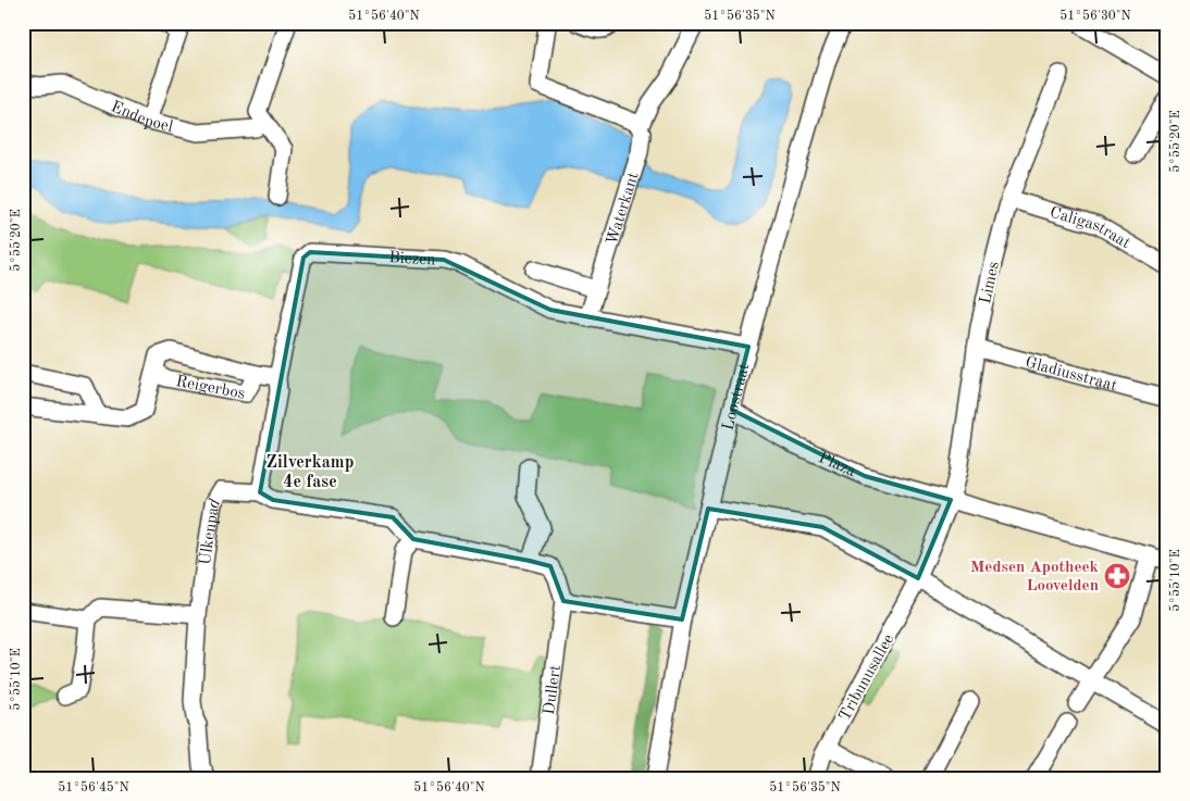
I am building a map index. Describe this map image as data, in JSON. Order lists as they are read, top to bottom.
{
  "streets": {
    "street": [
      "Endepoel",
      "Waterkant",
      "Caligastraat",
      "Biezen",
      "Limes",
      "Gladiusstraat",
      "Reigerbos",
      "Loostraat",
      "Plaza",
      "Ulkenpad",
      "Tribunusallee",
      "Dullert"
    ]
  },
  "crossings": [
    ["Waterkant", "Biezen"],
    ["Caligastraat", "Limes"],
    ["Biezen", "Reigerbos"],
    ["Biezen", "Loostraat"],
    ["Biezen", "Ulkenpad"],
    ["Limes", "Gladiusstraat"],
    ["Limes", "Plaza"],
    ["Loostraat", "Plaza"]
  ],
  "districts": ["Zilverkamp 4e fase"],
  "places": {
    "pharmacy": ["Medsen Apotheek Loovelden"]
  },
  "coordinates": [
    "51°56'40\"N",
    "51°56'35\"N",
    "51°56'30\"N",
    "5°55'20\"E",
    "5°55'10\"E",
    "51°56'45\"N"
  ]
}
